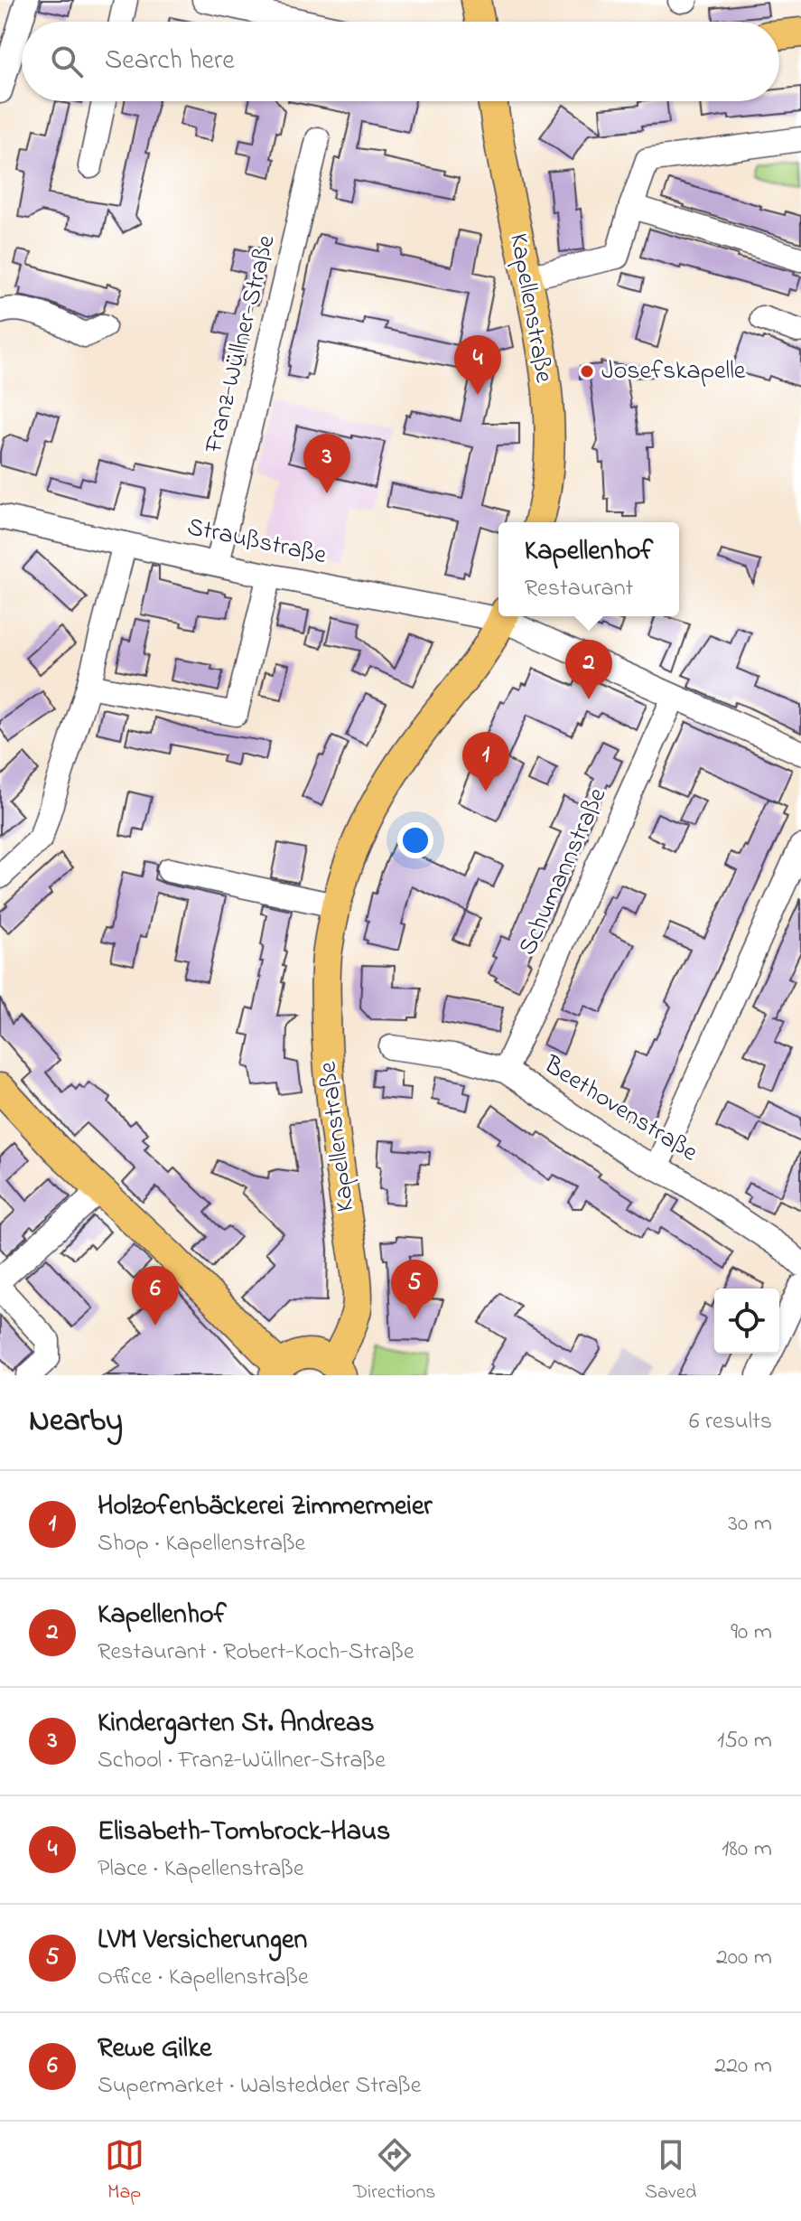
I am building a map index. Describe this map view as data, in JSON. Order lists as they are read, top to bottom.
{
  "streets": {
    "main road": ["Kapellenstraße"],
    "street": [
      "Franz-Wüllner-Straße",
      "Straußstraße",
      "Schumannstraße",
      "Beethovenstraße"
    ]
  },
  "crossings": [
    ["Franz-Wüllner-Straße", "Straußstraße"],
    ["Straußstraße", "Schumannstraße"],
    ["Schumannstraße", "Beethovenstraße"]
  ],
  "places": ["Josefskapelle"],
  "page": {
    "search": "Search here",
    "pins": [
      "4",
      "3",
      "2",
      "1",
      "5",
      "6"
    ],
    "popup": ["Kapellenhof", "Restaurant"],
    "heading": ["Nearby", "6 results"],
    "list": [
      {
        "mark": "1",
        "name": "Holzofenbäckerei Zimmermeier",
        "note": "Shop · Kapellenstraße",
        "value": "30 m"
      },
      {
        "mark": "2",
        "name": "Kapellenhof",
        "note": "Restaurant · Robert-Koch-Straße",
        "value": "90 m"
      },
      {
        "mark": "3",
        "name": "Kindergarten St. Andreas",
        "note": "School · Franz-Wüllner-Straße",
        "value": "150 m"
      },
      {
        "mark": "4",
        "name": "Elisabeth-Tombrock-Haus",
        "note": "Place · Kapellenstraße",
        "value": "180 m"
      },
      {
        "mark": "5",
        "name": "LVM Versicherungen",
        "note": "Office · Kapellenstraße",
        "value": "200 m"
      },
      {
        "mark": "6",
        "name": "Rewe Gilke",
        "note": "Supermarket · Walstedder Straße",
        "value": "220 m"
      }
    ],
    "nav": ["Map", "Directions", "Saved"]
  }
}
